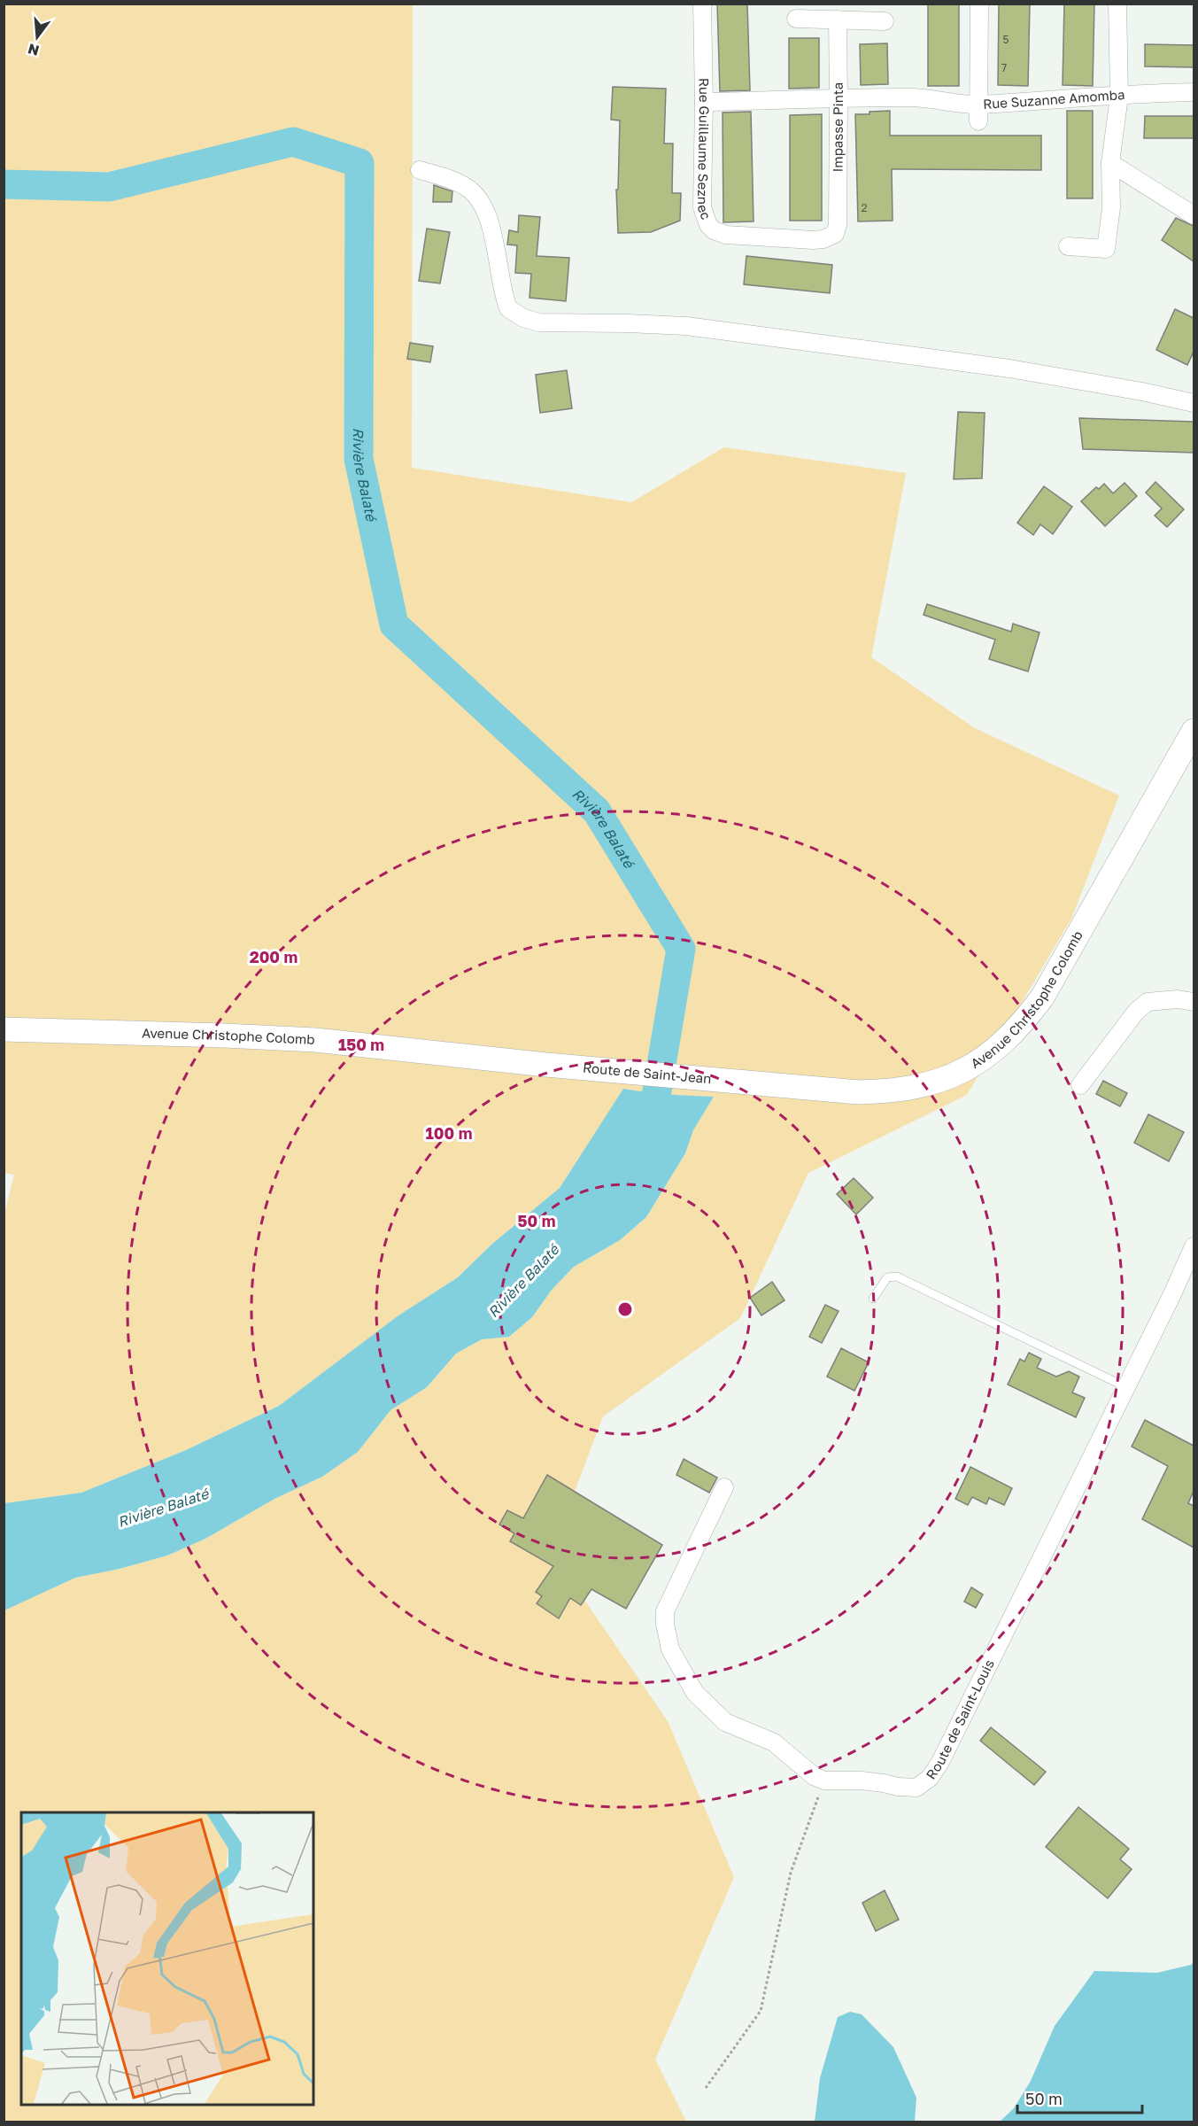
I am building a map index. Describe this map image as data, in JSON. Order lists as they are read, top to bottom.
{
  "streets": {
    "street": [
      "Rue Suzanne Amomba",
      "Impasse Pinta",
      "Rue Guillaume Seznec",
      "Avenue Christophe Colomb",
      "Route de Saint-Jean",
      "Route de Saint-Louis"
    ]
  },
  "crossings": [
    ["Rue Suzanne Amomba", "Impasse Pinta"],
    ["Rue Suzanne Amomba", "Rue Guillaume Seznec"],
    ["Impasse Pinta", "Rue Guillaume Seznec"],
    ["Avenue Christophe Colomb", "Route de Saint-Jean"]
  ],
  "water": ["Rivière Balaté"],
  "house_numbers": ["5", "7", "2"],
  "scale_bar": "50 m",
  "north": "bottom",
  "rings": [
    "200 m",
    "150 m",
    "100 m",
    "50 m"
  ]
}
